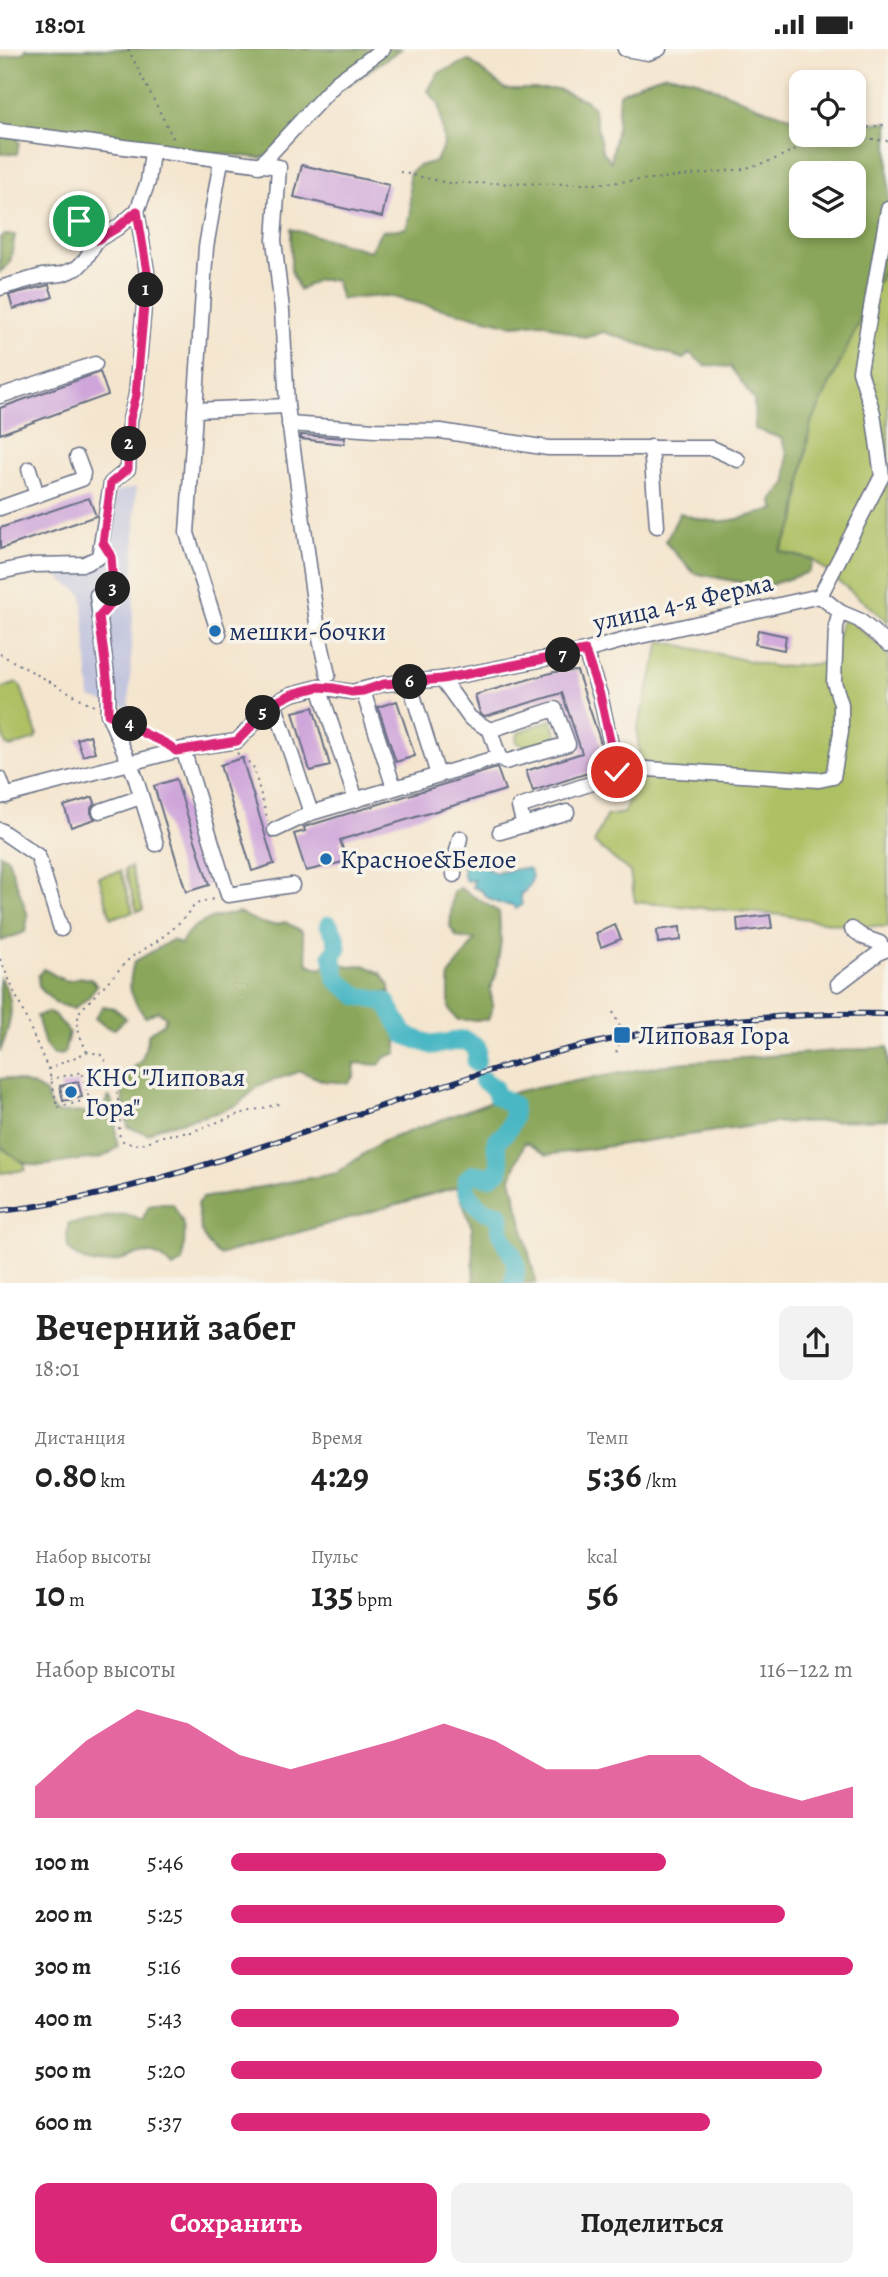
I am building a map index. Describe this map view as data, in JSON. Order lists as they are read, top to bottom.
{
  "streets": {
    "street": ["улица 4-я Ферма"]
  },
  "places": {
    "other": ["мешки-бочки", "Красное&Белое", "КНС \"Липовая Гора\""],
    "transit": ["Липовая Гора"]
  },
  "page": {
    "status": "18:01",
    "pins": [
      "1",
      "2",
      "3",
      "7",
      "6",
      "5",
      "4"
    ],
    "heading": ["Вечерний забег", "18:01"],
    "stats": [
      ["Дистанция", "0.80 km"],
      ["Время", "4:29"],
      ["Темп", "5:36 /km"],
      ["Набор высоты", "10 m"],
      ["Пульс", "135 bpm"],
      ["kcal", "56"]
    ],
    "chart": ["Набор высоты", "116–122 m"],
    "list": [
      {
        "name": "100 m",
        "note": "5:46"
      },
      {
        "name": "200 m",
        "note": "5:25"
      },
      {
        "name": "300 m",
        "note": "5:16"
      },
      {
        "name": "400 m",
        "note": "5:43"
      },
      {
        "name": "500 m",
        "note": "5:20"
      },
      {
        "name": "600 m",
        "note": "5:37"
      }
    ],
    "buttons": ["Сохранить", "Поделиться"]
  }
}
